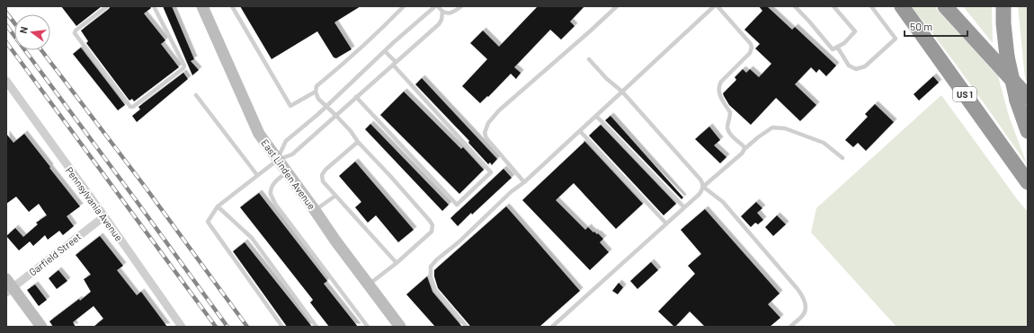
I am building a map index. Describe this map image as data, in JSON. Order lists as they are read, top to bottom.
{
  "streets": {
    "highway": ["US 1"],
    "street": ["East Linden Avenue", "Pennsylvania Avenue", "Garfield Street"]
  },
  "crossings": [
    ["Pennsylvania Avenue", "Garfield Street"]
  ],
  "scale_bar": "50 m",
  "north": "left"
}
